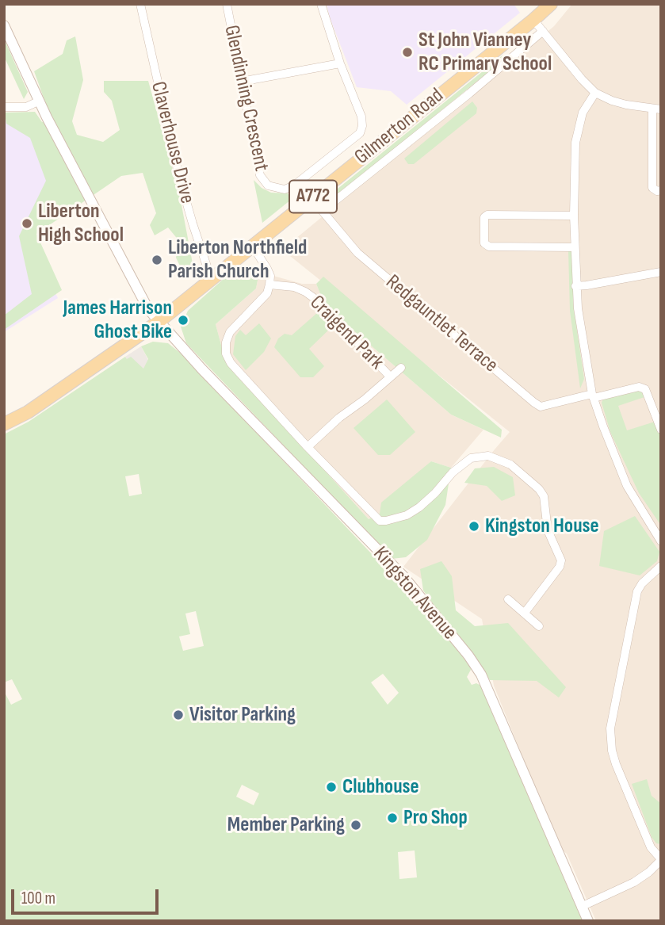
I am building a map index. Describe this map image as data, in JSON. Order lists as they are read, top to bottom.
{
  "streets": {
    "main road": ["Gilmerton Road", "A772"],
    "street": [
      "Glendinning Crescent",
      "Claverhouse Drive",
      "Redgauntlet Terrace",
      "Craigend Park",
      "Kingston Avenue"
    ]
  },
  "crossings": [
    ["Gilmerton Road", "Claverhouse Drive"],
    ["Gilmerton Road", "Redgauntlet Terrace"],
    ["Gilmerton Road", "Kingston Avenue"]
  ],
  "places": [
    "St John Vianney RC Primary School",
    "Liberton High School",
    "Liberton Northfield Parish Church",
    "James Harrison Ghost Bike",
    "Kingston House",
    "Visitor Parking",
    "Clubhouse",
    "Pro Shop",
    "Member Parking"
  ],
  "scale_bar": "100 m"
}
